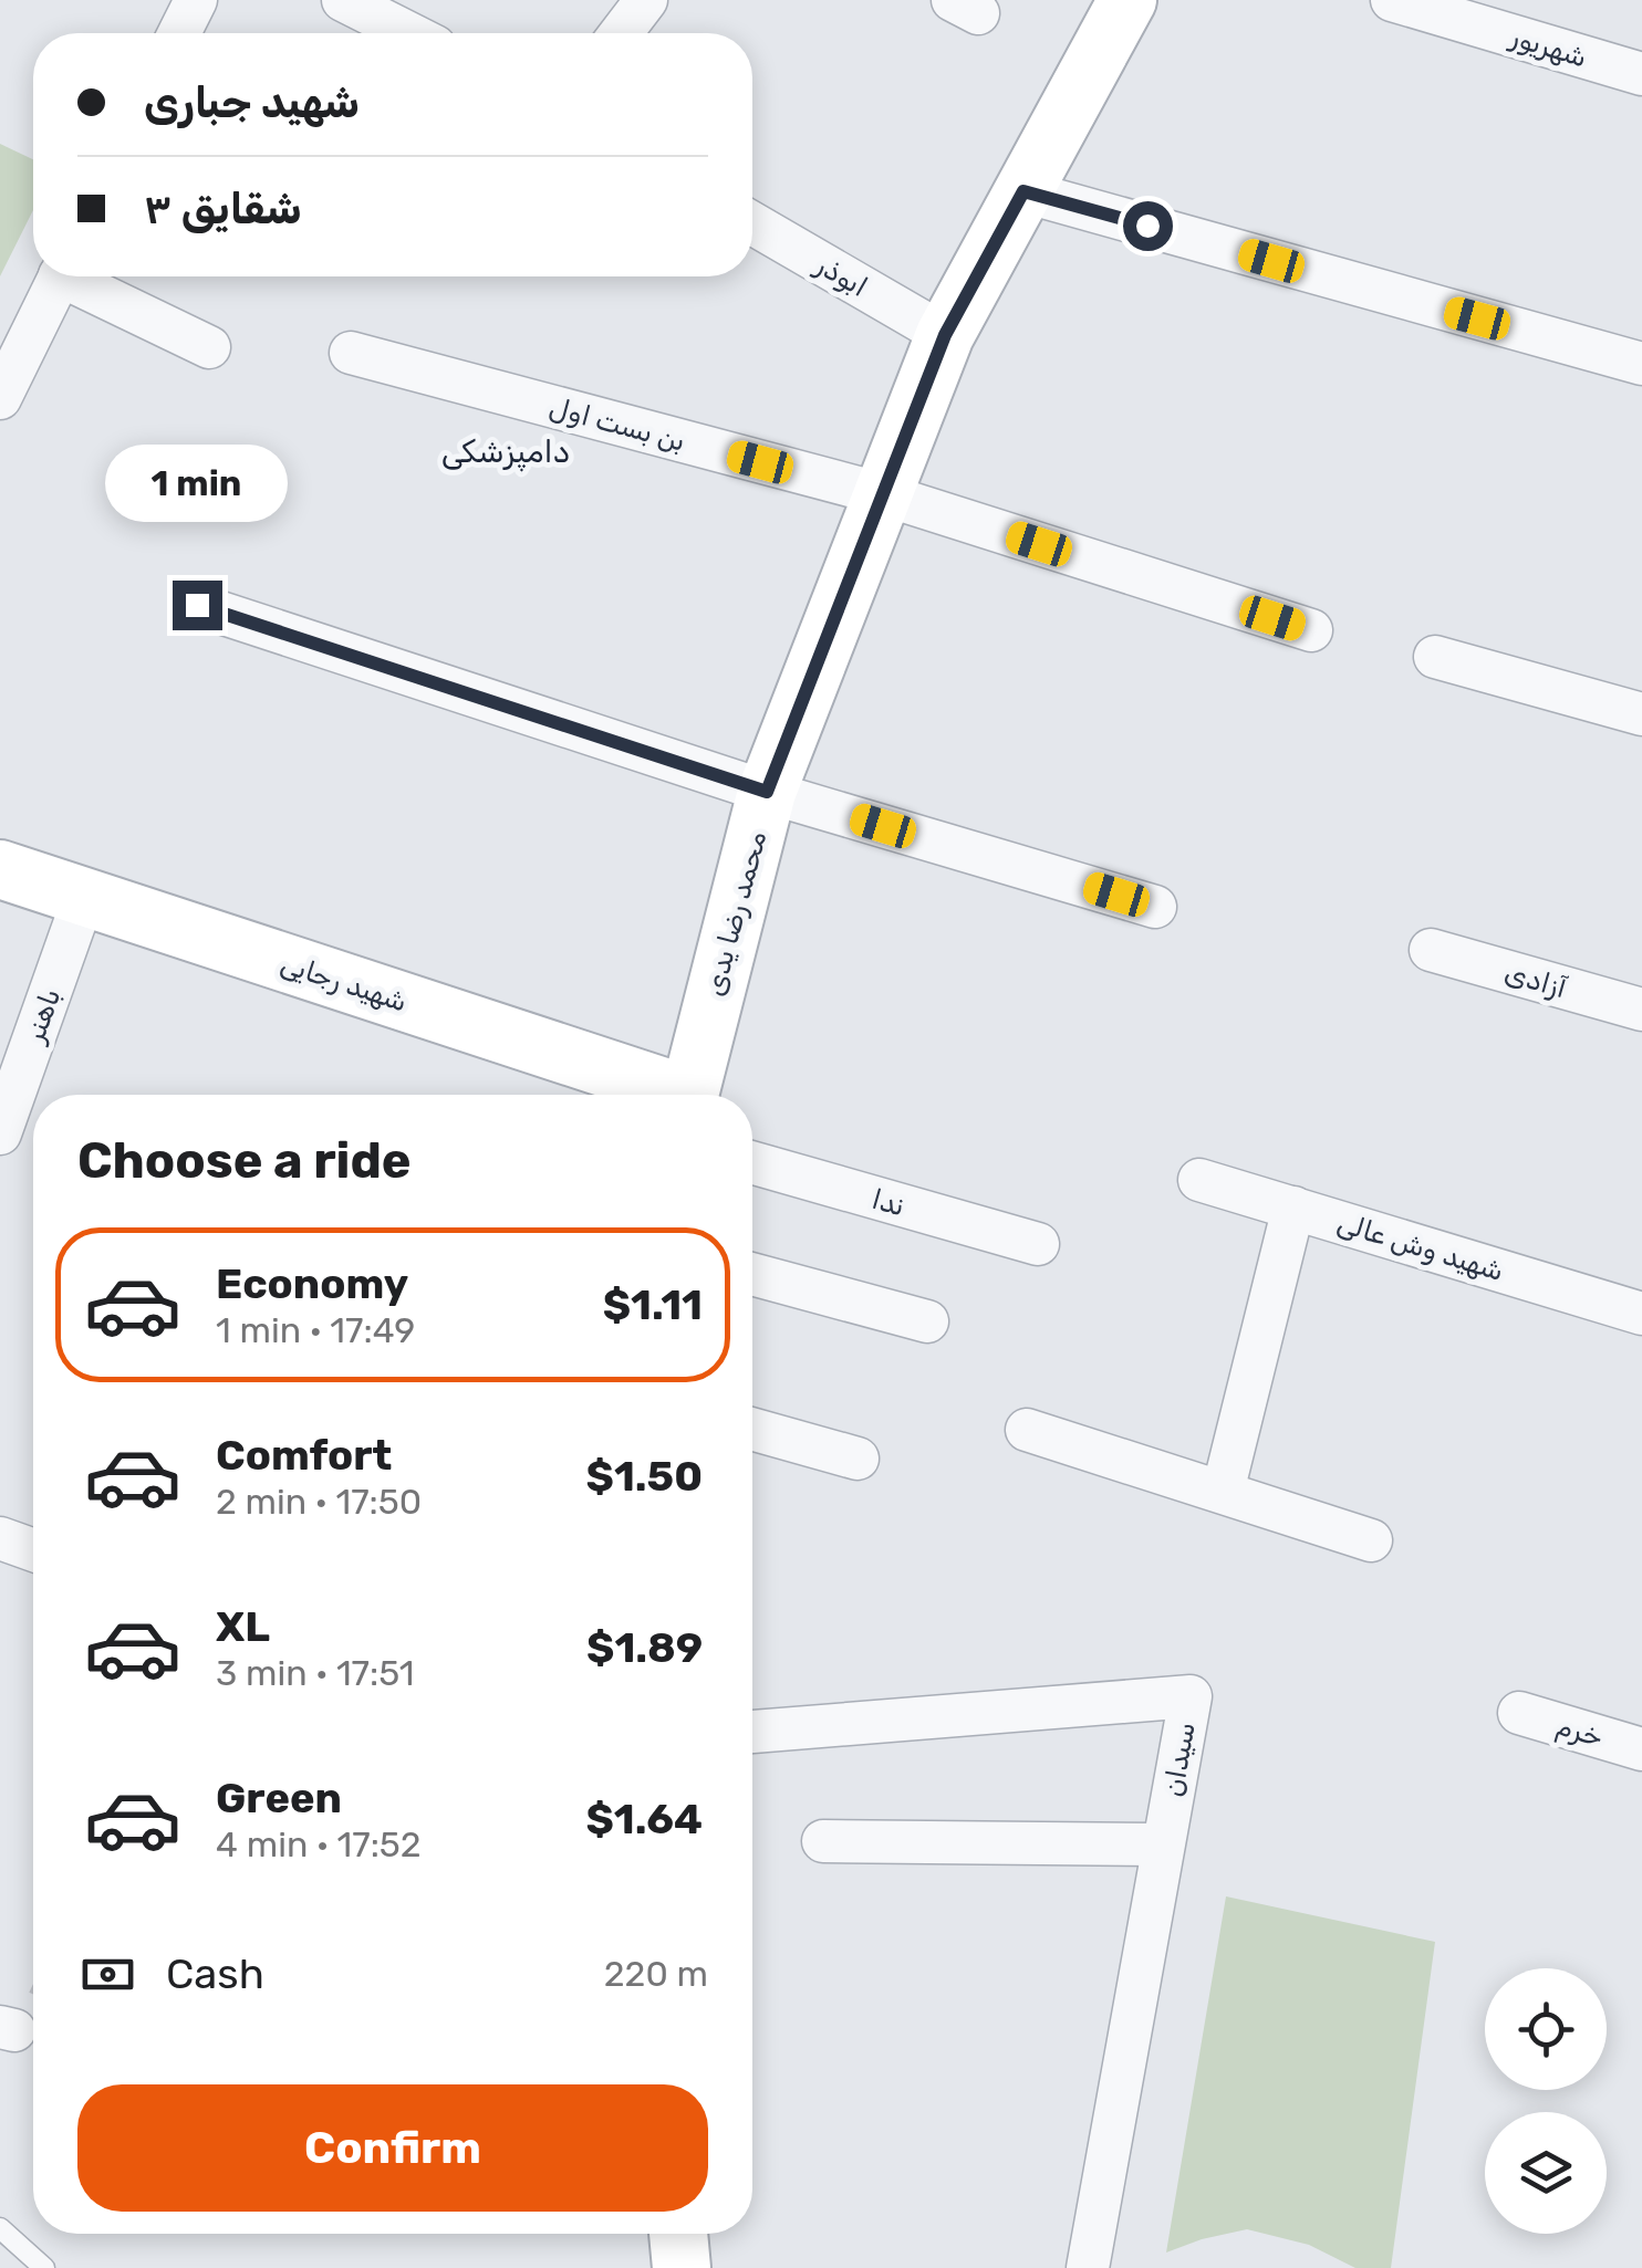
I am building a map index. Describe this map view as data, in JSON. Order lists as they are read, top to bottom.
{
  "streets": {
    "main road": ["محمد رضا یدی", "شهید رجایی"],
    "street": [
      "شهریور",
      "ابوذر",
      "بن بست اول",
      "آزادی",
      "باهنر",
      "ندا",
      "شهید وش عالی",
      "خرم",
      "سیدان"
    ]
  },
  "crossings": [
    ["ابوذر", "محمد رضا یدی"],
    ["بن بست اول", "محمد رضا یدی"],
    ["شهید رجایی", "باهنر"]
  ],
  "districts": ["دامپزشکی"],
  "page": {
    "banner": ["شهید جباری", "شقایق ۳"],
    "bubble": "1 min",
    "heading": "Choose a ride",
    "list": [
      {
        "name": "Economy",
        "note": "1 min · 17:49",
        "value": "$1.11"
      },
      {
        "name": "Comfort",
        "note": "2 min · 17:50",
        "value": "$1.50"
      },
      {
        "name": "XL",
        "note": "3 min · 17:51",
        "value": "$1.89"
      },
      {
        "name": "Green",
        "note": "4 min · 17:52",
        "value": "$1.64"
      }
    ],
    "pay": ["Cash", "220 m"],
    "buttons": "Confirm"
  }
}
